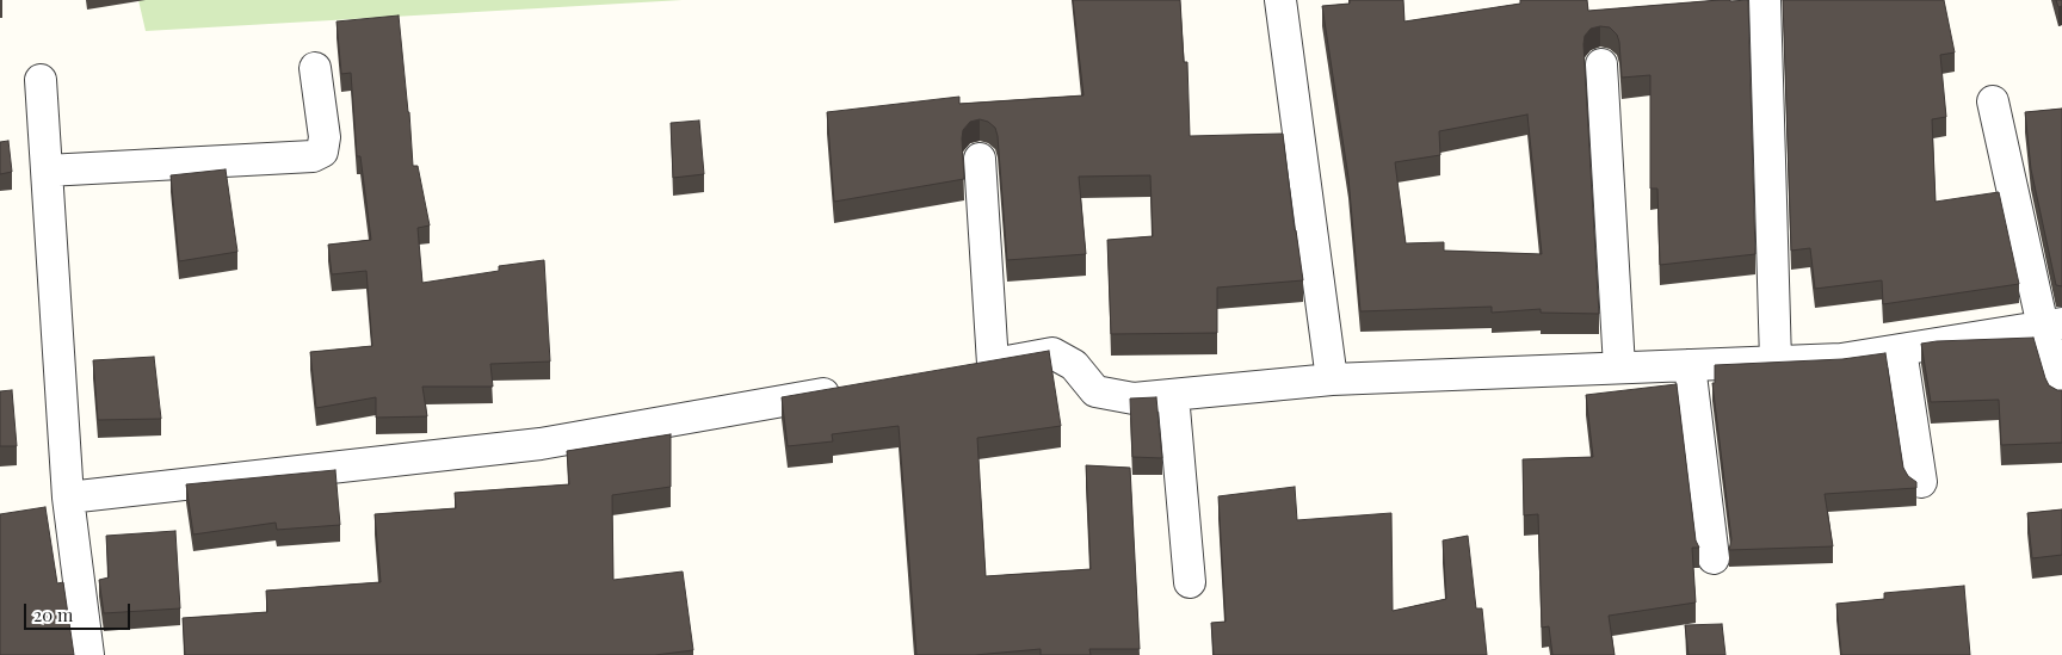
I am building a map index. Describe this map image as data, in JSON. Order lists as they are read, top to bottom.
{
  "scale_bar": "20 m"
}
